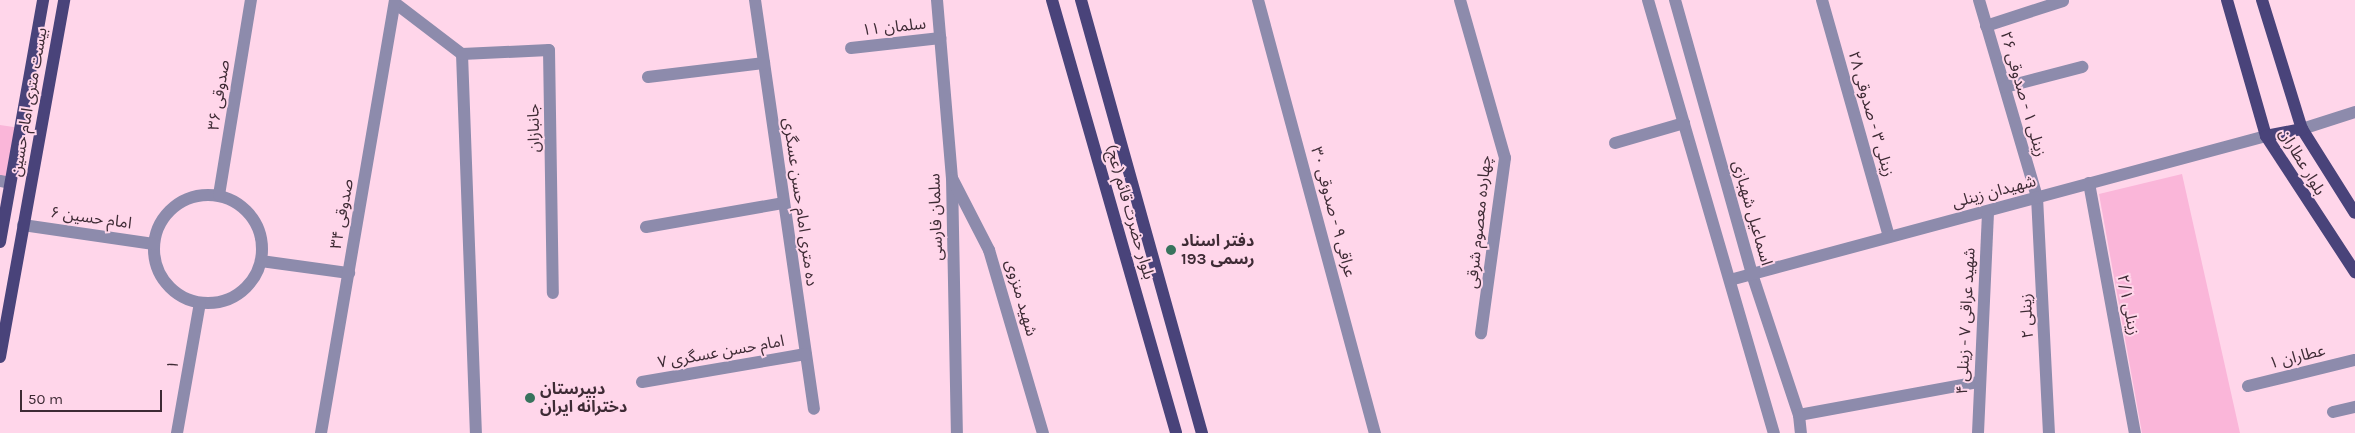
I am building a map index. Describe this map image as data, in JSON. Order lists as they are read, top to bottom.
{
  "streets": {
    "main road": ["بیست متری امام حسین", "بلوار عطاران", "بلوار حضرت قائم (عج)"],
    "street": [
      "سلمان ۱۱",
      "زینلی ۱ - صدوقی ۲۶",
      "صدوقی ۳۶",
      "زینلی ۳ - صدوقی ۲۸",
      "جانبازان",
      "شهیدان زینلی",
      "ده متری امام حسن عسگری",
      "عراقی ۹ - صدوقی ۳۰",
      "اسماعیل شهبازی",
      "صدوقی ۳۴",
      "سلمان فارسی",
      "امام حسین ۶",
      "چهارده معصوم شرقی",
      "شهید منزوی",
      "زینلی ۲/۱",
      "زینلی ۲",
      "شهید عراقی ۷ - زینلی ۴",
      "امام حسن عسگری ۷",
      "عطاران ۱",
      "۱"
    ]
  },
  "crossings": [
    ["سلمان ۱۱", "سلمان فارسی"],
    ["زینلی ۱ - صدوقی ۲۶", "شهیدان زینلی"],
    ["زینلی ۱ - صدوقی ۲۶", "زینلی ۲"],
    ["صدوقی ۳۶", "امام حسین ۶"],
    ["صدوقی ۳۶", "۱"],
    ["بیست متری امام حسین", "امام حسین ۶"],
    ["زینلی ۳ - صدوقی ۲۸", "شهیدان زینلی"],
    ["بلوار عطاران", "شهیدان زینلی"],
    ["شهیدان زینلی", "اسماعیل شهبازی"],
    ["شهیدان زینلی", "زینلی ۲/۱"],
    ["شهیدان زینلی", "زینلی ۲"],
    ["شهیدان زینلی", "شهید عراقی ۷ - زینلی ۴"],
    ["ده متری امام حسن عسگری", "امام حسن عسگری ۷"],
    ["سلمان فارسی", "شهید منزوی"],
    ["امام حسین ۶", "۱"]
  ],
  "places": ["دفتر اسناد رسمی 193", "دبیرستان دخترانه ایران"],
  "scale_bar": "50 m"
}
